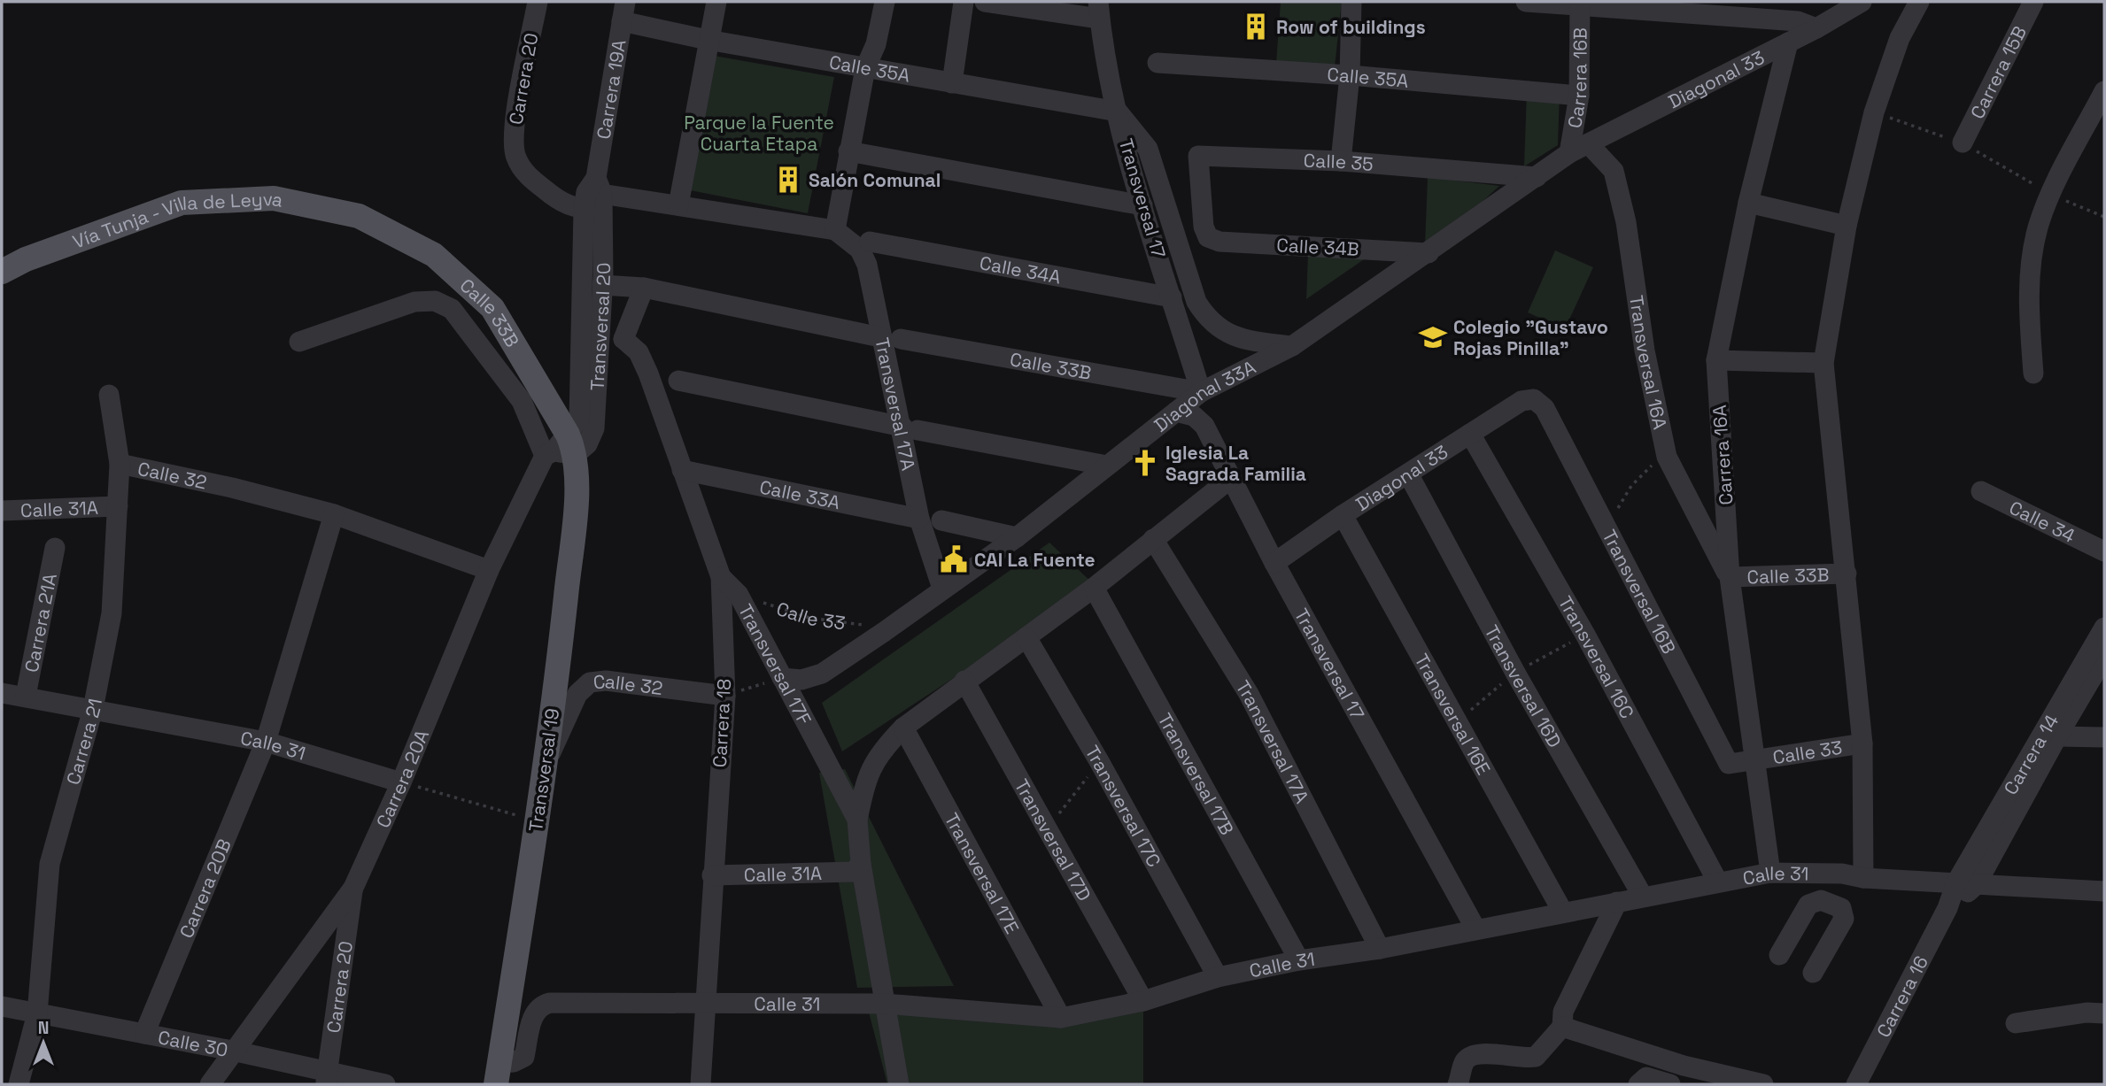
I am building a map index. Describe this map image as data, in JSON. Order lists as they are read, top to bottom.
{
  "streets": {
    "main road": ["Vía Tunja - Villa de Leyva", "Calle 33B", "Transversal 19"],
    "street": [
      "Calle 35A",
      "Carrera 15B",
      "Carrera 16B",
      "Carrera 20",
      "Diagonal 33",
      "Carrera 19A",
      "Calle 35",
      "Transversal 17",
      "Calle 34B",
      "Calle 34A",
      "Transversal 20",
      "Transversal 16A",
      "Diagonal 33A",
      "Transversal 17A",
      "Carrera 16A",
      "Calle 32",
      "Calle 33A",
      "Calle 31A",
      "Calle 34",
      "Transversal 16B",
      "Calle 33",
      "Carrera 21A",
      "Transversal 16C",
      "Transversal 17F",
      "Transversal 16D",
      "Transversal 16E",
      "Carrera 18",
      "Carrera 21",
      "Calle 31",
      "Carrera 14",
      "Transversal 17B",
      "Carrera 20A",
      "Transversal 17C",
      "Transversal 17D",
      "Transversal 17E",
      "Carrera 20B",
      "Carrera 16",
      "Calle 30"
    ]
  },
  "crossings": [
    ["Calle 35A", "Carrera 16B"],
    ["Calle 35A", "Carrera 19A"],
    ["Calle 35A", "Transversal 17"],
    ["Carrera 16B", "Diagonal 33"],
    ["Carrera 16B", "Diagonal 33A"],
    ["Carrera 20", "Carrera 19A"],
    ["Carrera 20", "Transversal 20"],
    ["Carrera 20", "Carrera 20A"],
    ["Carrera 20", "Calle 30"],
    ["Diagonal 33", "Transversal 17"],
    ["Diagonal 33", "Transversal 16A"],
    ["Diagonal 33", "Diagonal 33A"],
    ["Diagonal 33", "Carrera 16A"],
    ["Diagonal 33", "Transversal 16B"],
    ["Diagonal 33", "Transversal 16C"],
    ["Diagonal 33", "Transversal 16D"],
    ["Diagonal 33", "Transversal 16E"],
    ["Carrera 19A", "Transversal 20"],
    ["Calle 35", "Calle 34B"],
    ["Calle 35", "Diagonal 33A"],
    ["Transversal 17", "Calle 34A"],
    ["Transversal 17", "Calle 33B"],
    ["Transversal 17", "Diagonal 33A"],
    ["Transversal 17", "Calle 31"],
    ["Vía Tunja - Villa de Leyva", "Calle 33B"],
    ["Calle 34B", "Diagonal 33A"],
    ["Calle 33B", "Transversal 20"],
    ["Calle 33B", "Transversal 16A"],
    ["Calle 33B", "Diagonal 33A"],
    ["Calle 33B", "Carrera 16A"],
    ["Calle 33B", "Transversal 19"],
    ["Calle 33B", "Carrera 20A"],
    ["Transversal 20", "Transversal 19"],
    ["Transversal 20", "Carrera 20A"],
    ["Transversal 16A", "Carrera 16A"],
    ["Diagonal 33A", "Transversal 17A"],
    ["Diagonal 33A", "Calle 33"],
    ["Diagonal 33A", "Transversal 17F"],
    ["Transversal 17A", "Calle 33A"],
    ["Transversal 17A", "Calle 31"],
    ["Carrera 16A", "Transversal 16B"],
    ["Carrera 16A", "Calle 33"],
    ["Carrera 16A", "Calle 31"],
    ["Calle 32", "Carrera 18"],
    ["Calle 32", "Carrera 21"],
    ["Calle 32", "Transversal 19"],
    ["Calle 33A", "Carrera 18"],
    ["Calle 31A", "Carrera 18"],
    ["Calle 31A", "Carrera 21"],
    ["Transversal 16B", "Calle 33"],
    ["Calle 33", "Transversal 17F"],
    ["Carrera 21A", "Calle 31"],
    ["Transversal 16C", "Calle 31"],
    ["Transversal 17F", "Carrera 18"],
    ["Transversal 16D", "Calle 31"],
    ["Transversal 16E", "Calle 31"],
    ["Carrera 18", "Calle 31"],
    ["Carrera 21", "Calle 31"],
    ["Carrera 21", "Calle 30"],
    ["Calle 31", "Carrera 14"],
    ["Calle 31", "Transversal 19"],
    ["Calle 31", "Transversal 17B"],
    ["Calle 31", "Carrera 20A"],
    ["Calle 31", "Transversal 17C"],
    ["Calle 31", "Transversal 17D"],
    ["Calle 31", "Transversal 17E"],
    ["Calle 31", "Carrera 20B"],
    ["Calle 31", "Carrera 16"],
    ["Carrera 14", "Carrera 16"],
    ["Transversal 19", "Carrera 20A"],
    ["Carrera 20A", "Calle 30"],
    ["Carrera 20B", "Calle 30"]
  ],
  "parks": ["Parque la Fuente Cuarta Etapa"],
  "places": {
    "building": ["Row of buildings", "Salón Comunal"],
    "school or university": ["Colegio \"Gustavo Rojas Pinilla\""],
    "church": ["Iglesia La Sagrada Familia"],
    "public building": ["CAI La Fuente"]
  },
  "north": "top"
}
